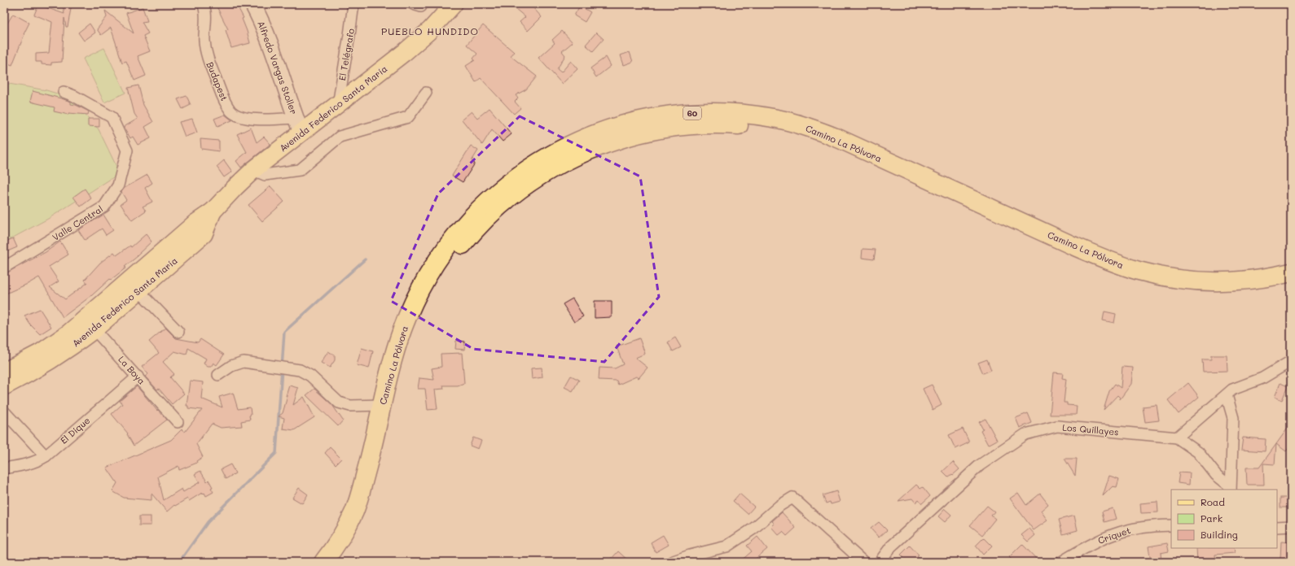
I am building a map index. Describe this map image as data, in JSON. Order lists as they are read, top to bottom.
{
  "streets": {
    "highway": ["60", "Camino La Pólvora"],
    "main road": ["Alfredo Vargas Stoller", "Avenida Federico Santa María"],
    "street": [
      "El Telégrafo",
      "Budapest",
      "Valle Central",
      "La Boya",
      "Los Quillayes",
      "El Dique",
      "Criquet"
    ]
  },
  "crossings": [
    ["El Telégrafo", "Avenida Federico Santa María"],
    ["Alfredo Vargas Stoller", "Budapest"],
    ["Alfredo Vargas Stoller", "Avenida Federico Santa María"],
    ["Budapest", "Avenida Federico Santa María"],
    ["Avenida Federico Santa María", "La Boya"],
    ["La Boya", "El Dique"]
  ],
  "districts": ["PUEBLO HUNDIDO"],
  "legend": ["Road", "Park", "Building"]
}
